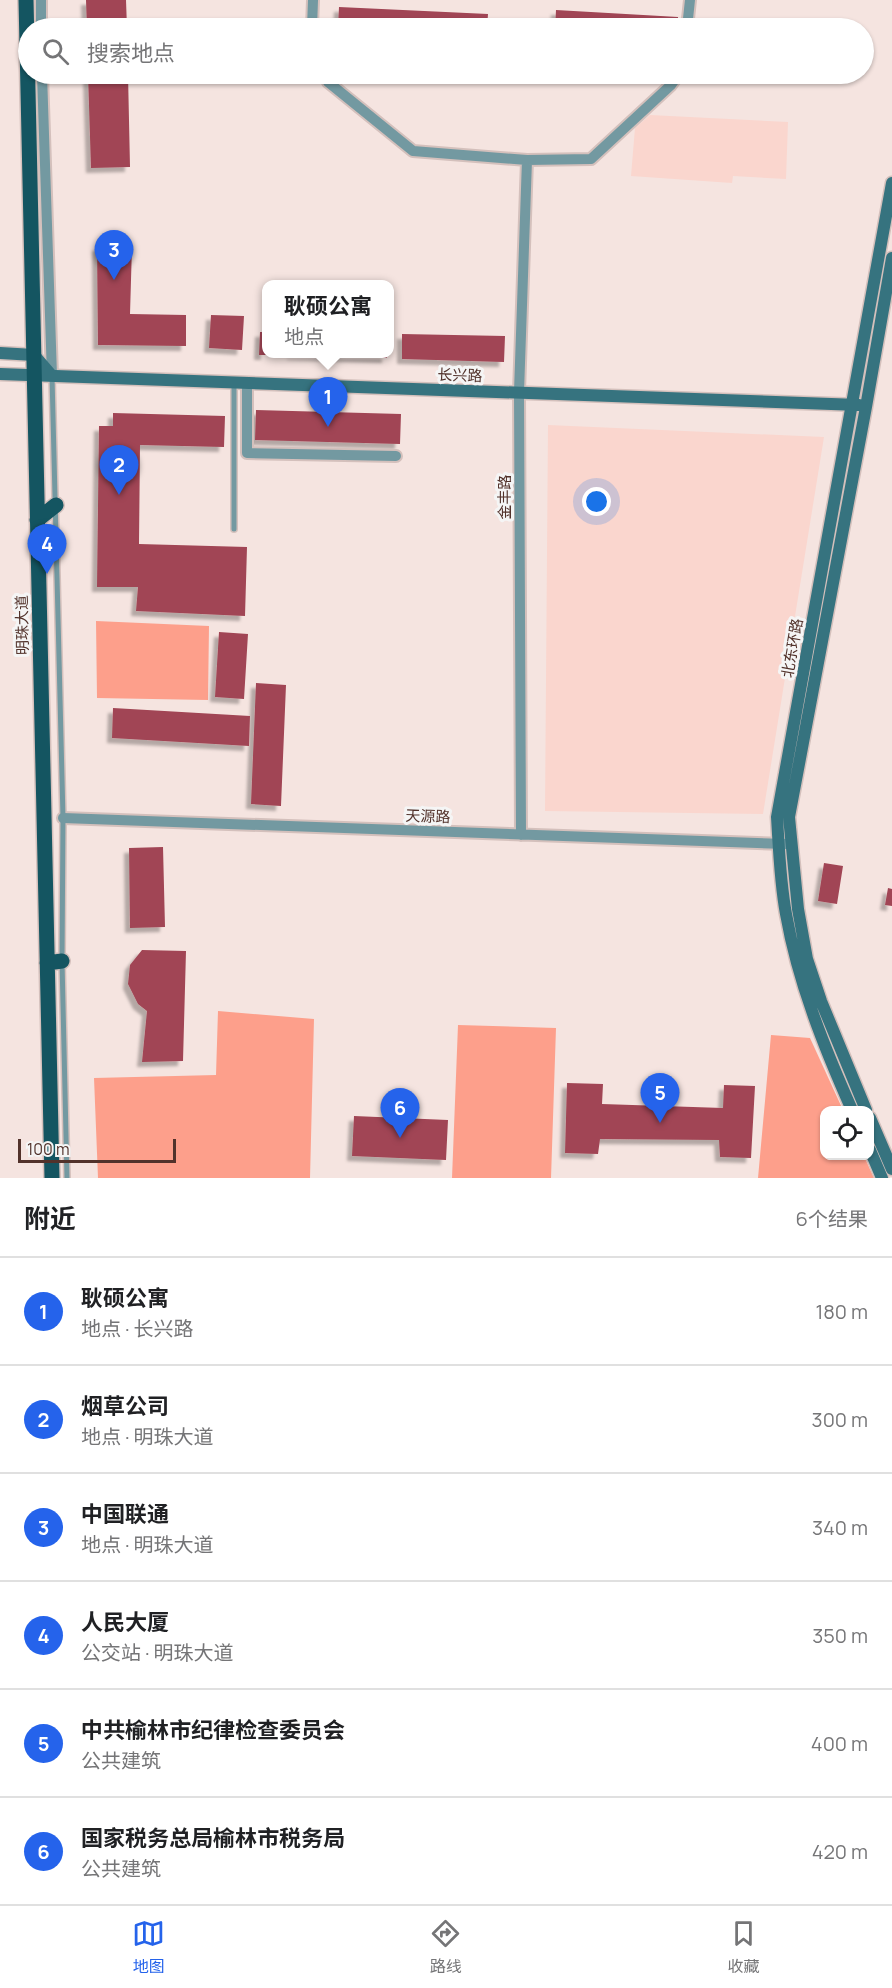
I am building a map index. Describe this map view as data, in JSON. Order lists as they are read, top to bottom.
{
  "streets": {
    "main road": ["长兴路", "明珠大道", "北东环路"],
    "street": ["金丰路", "天源路"]
  },
  "crossings": [
    ["长兴路", "金丰路"],
    ["长兴路", "明珠大道"],
    ["长兴路", "北东环路"],
    ["金丰路", "天源路"],
    ["北东环路", "天源路"]
  ],
  "scale_bar": "100 m",
  "page": {
    "search": "搜索地点",
    "pins": [
      "3",
      "1",
      "2",
      "4",
      "5",
      "6"
    ],
    "popup": ["耿硕公寓", "地点"],
    "scale": "100 m",
    "heading": ["附近", "6个结果"],
    "list": [
      {
        "mark": "1",
        "name": "耿硕公寓",
        "note": "地点 · 长兴路",
        "value": "180 m"
      },
      {
        "mark": "2",
        "name": "烟草公司",
        "note": "地点 · 明珠大道",
        "value": "300 m"
      },
      {
        "mark": "3",
        "name": "中国联通",
        "note": "地点 · 明珠大道",
        "value": "340 m"
      },
      {
        "mark": "4",
        "name": "人民大厦",
        "note": "公交站 · 明珠大道",
        "value": "350 m"
      },
      {
        "mark": "5",
        "name": "中共榆林市纪律检查委员会",
        "note": "公共建筑",
        "value": "400 m"
      },
      {
        "mark": "6",
        "name": "国家税务总局榆林市税务局",
        "note": "公共建筑",
        "value": "420 m"
      }
    ],
    "nav": ["地图", "路线", "收藏"]
  }
}
